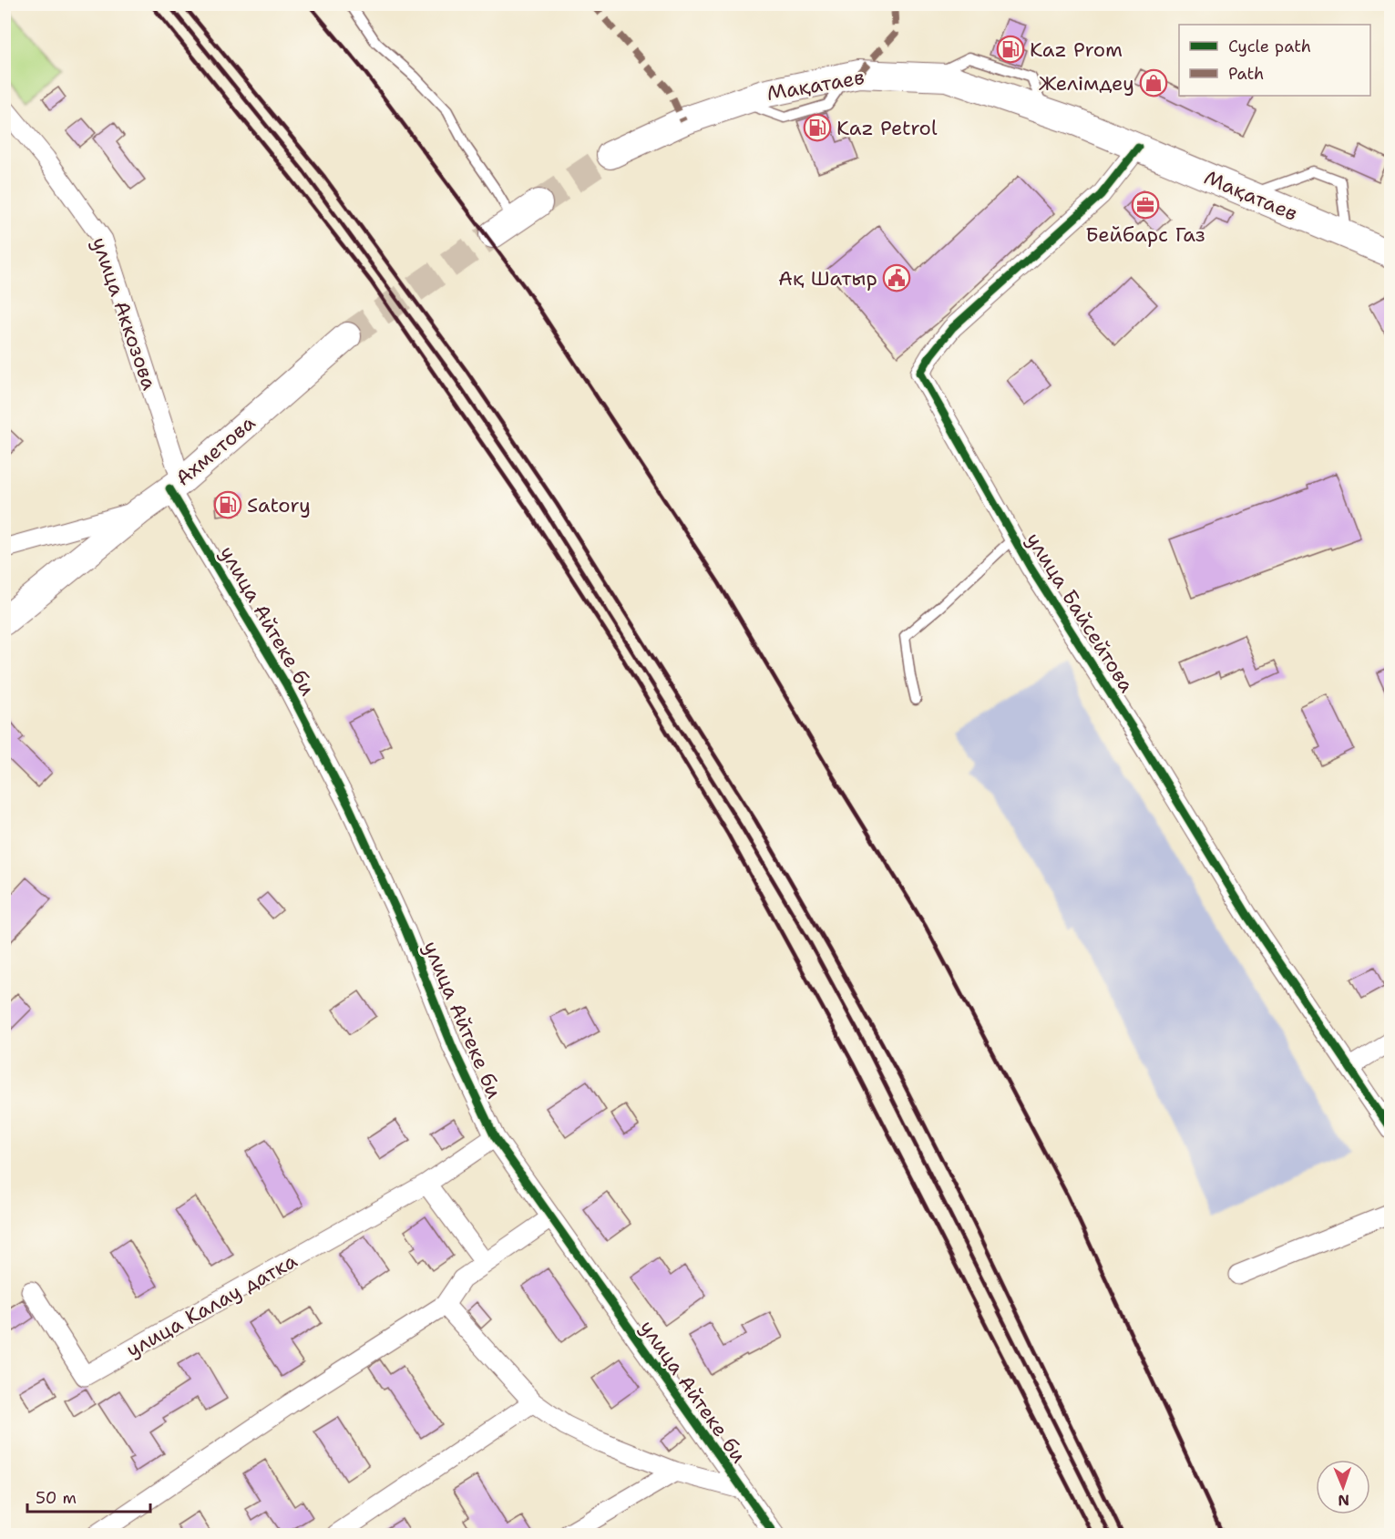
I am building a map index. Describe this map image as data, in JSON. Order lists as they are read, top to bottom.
{
  "streets": {
    "main road": ["Мақатаев", "Ахметова"],
    "street": [
      "улица Аккозова",
      "улица Байсейтова",
      "улица Айтеке би",
      "улица Калау датка"
    ]
  },
  "crossings": [
    ["Мақатаев", "улица Байсейтова"],
    ["улица Аккозова", "Ахметова"],
    ["улица Аккозова", "улица Айтеке би"],
    ["Ахметова", "улица Айтеке би"],
    ["улица Айтеке би", "улица Калау датка"]
  ],
  "places": {
    "fuel station": ["Kaz Prom", "Kaz Petrol", "Satory"],
    "shop": ["Желімдеу"],
    "office": ["Бейбарс Газ"],
    "public building": ["Ақ Шатыр"]
  },
  "legend": ["Cycle path", "Path"],
  "scale_bar": "50 m",
  "north": "bottom"
}
